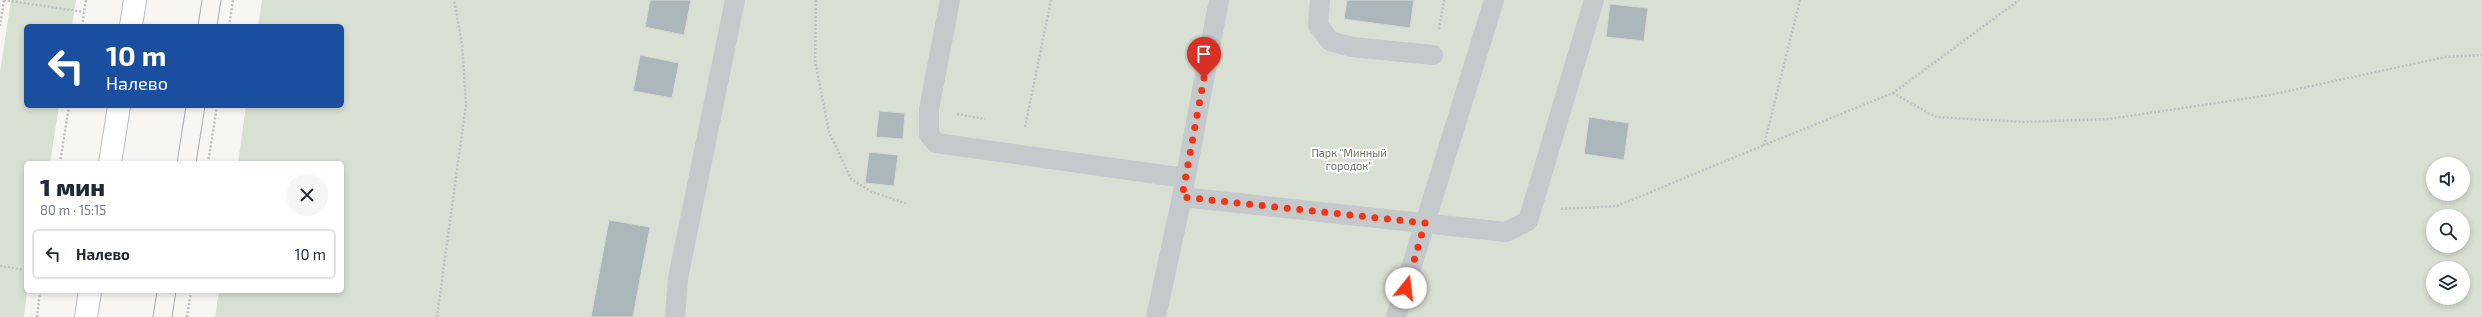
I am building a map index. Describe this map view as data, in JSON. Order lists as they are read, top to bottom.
{
  "parks": ["Парк \"Минный городок\""],
  "page": {
    "turn": ["10 m", "Налево"],
    "heading": ["1 мин", "80 m · 15:15"],
    "list": [
      {
        "name": "Налево",
        "value": "10 m"
      }
    ]
  }
}
